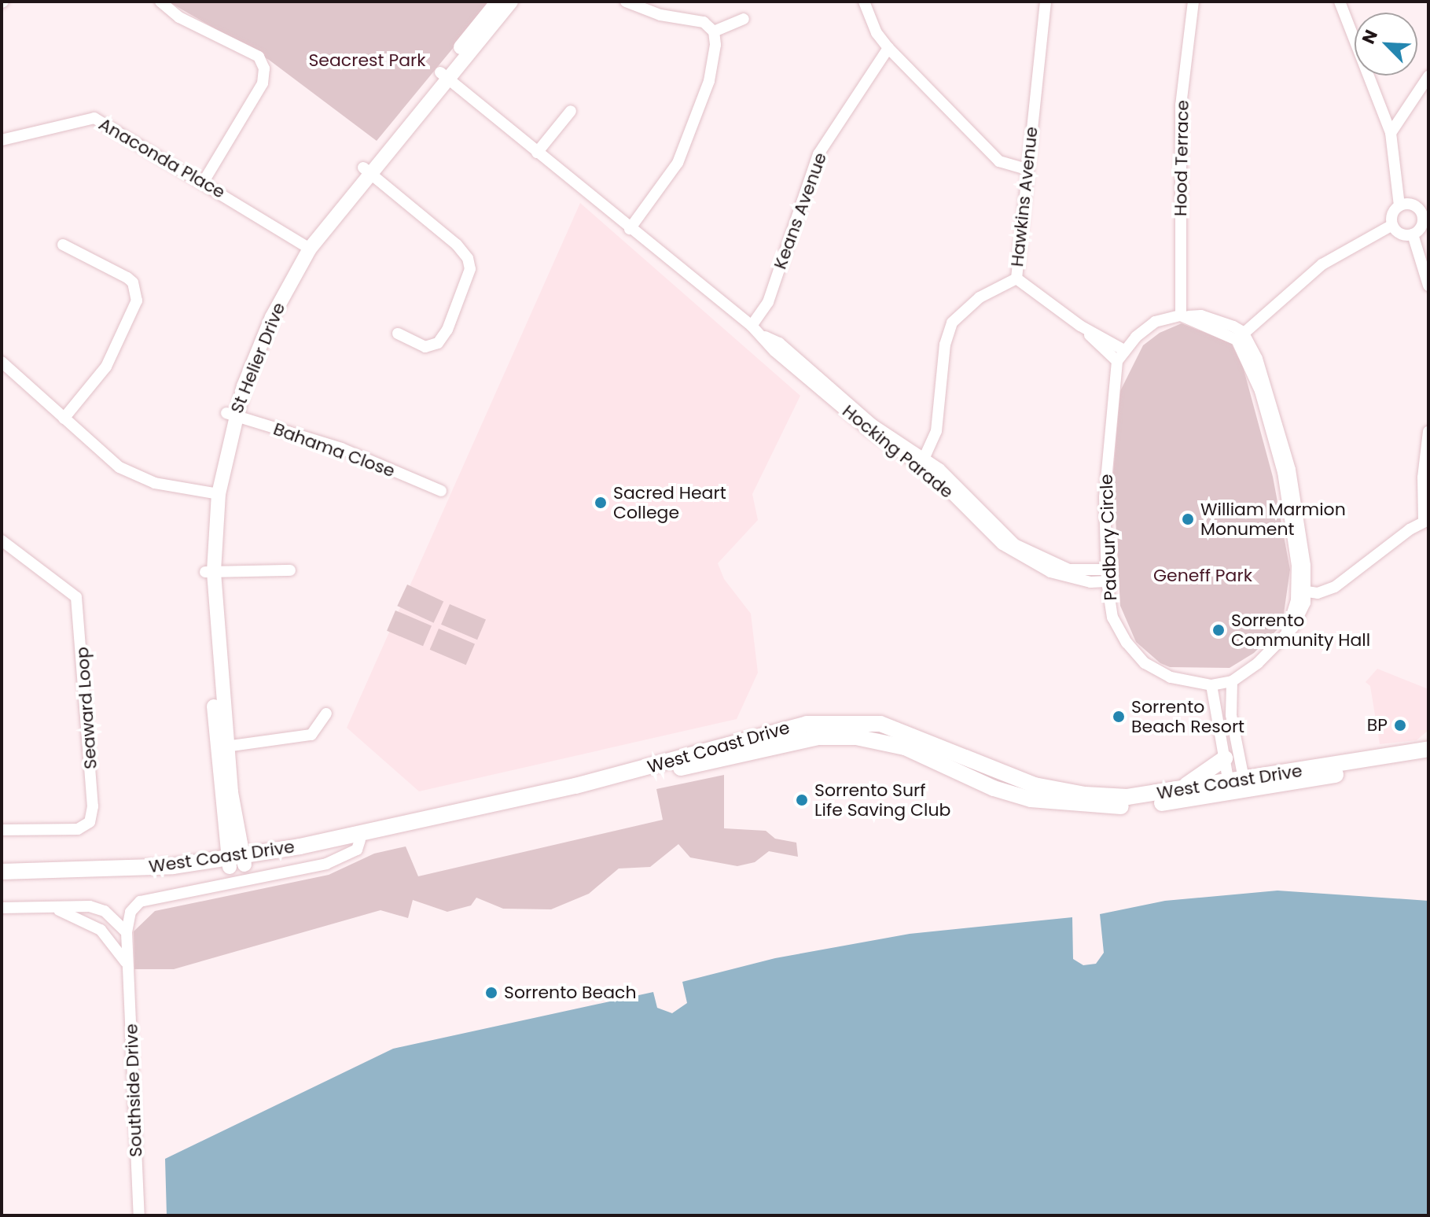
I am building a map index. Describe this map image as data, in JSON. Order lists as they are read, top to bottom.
{
  "streets": {
    "main road": ["West Coast Drive"],
    "street": [
      "Anaconda Place",
      "Hood Terrace",
      "Hawkins Avenue",
      "Keans Avenue",
      "St Helier Drive",
      "Bahama Close",
      "Hocking Parade",
      "Padbury Circle",
      "Seaward Loop",
      "Southside Drive"
    ]
  },
  "crossings": [
    ["Anaconda Place", "St Helier Drive"],
    ["Hood Terrace", "Padbury Circle"],
    ["Hawkins Avenue", "Hocking Parade"],
    ["Keans Avenue", "Hocking Parade"],
    ["St Helier Drive", "Bahama Close"],
    ["St Helier Drive", "Hocking Parade"],
    ["St Helier Drive", "West Coast Drive"],
    ["Hocking Parade", "Padbury Circle"]
  ],
  "parks": ["Seacrest Park", "Geneff Park"],
  "places": [
    "Sacred Heart College",
    "William Marmion Monument",
    "Sorrento Community Hall",
    "Sorrento Beach Resort",
    "BP",
    "Sorrento Surf Life Saving Club",
    "Sorrento Beach"
  ],
  "north": "top left"
}
